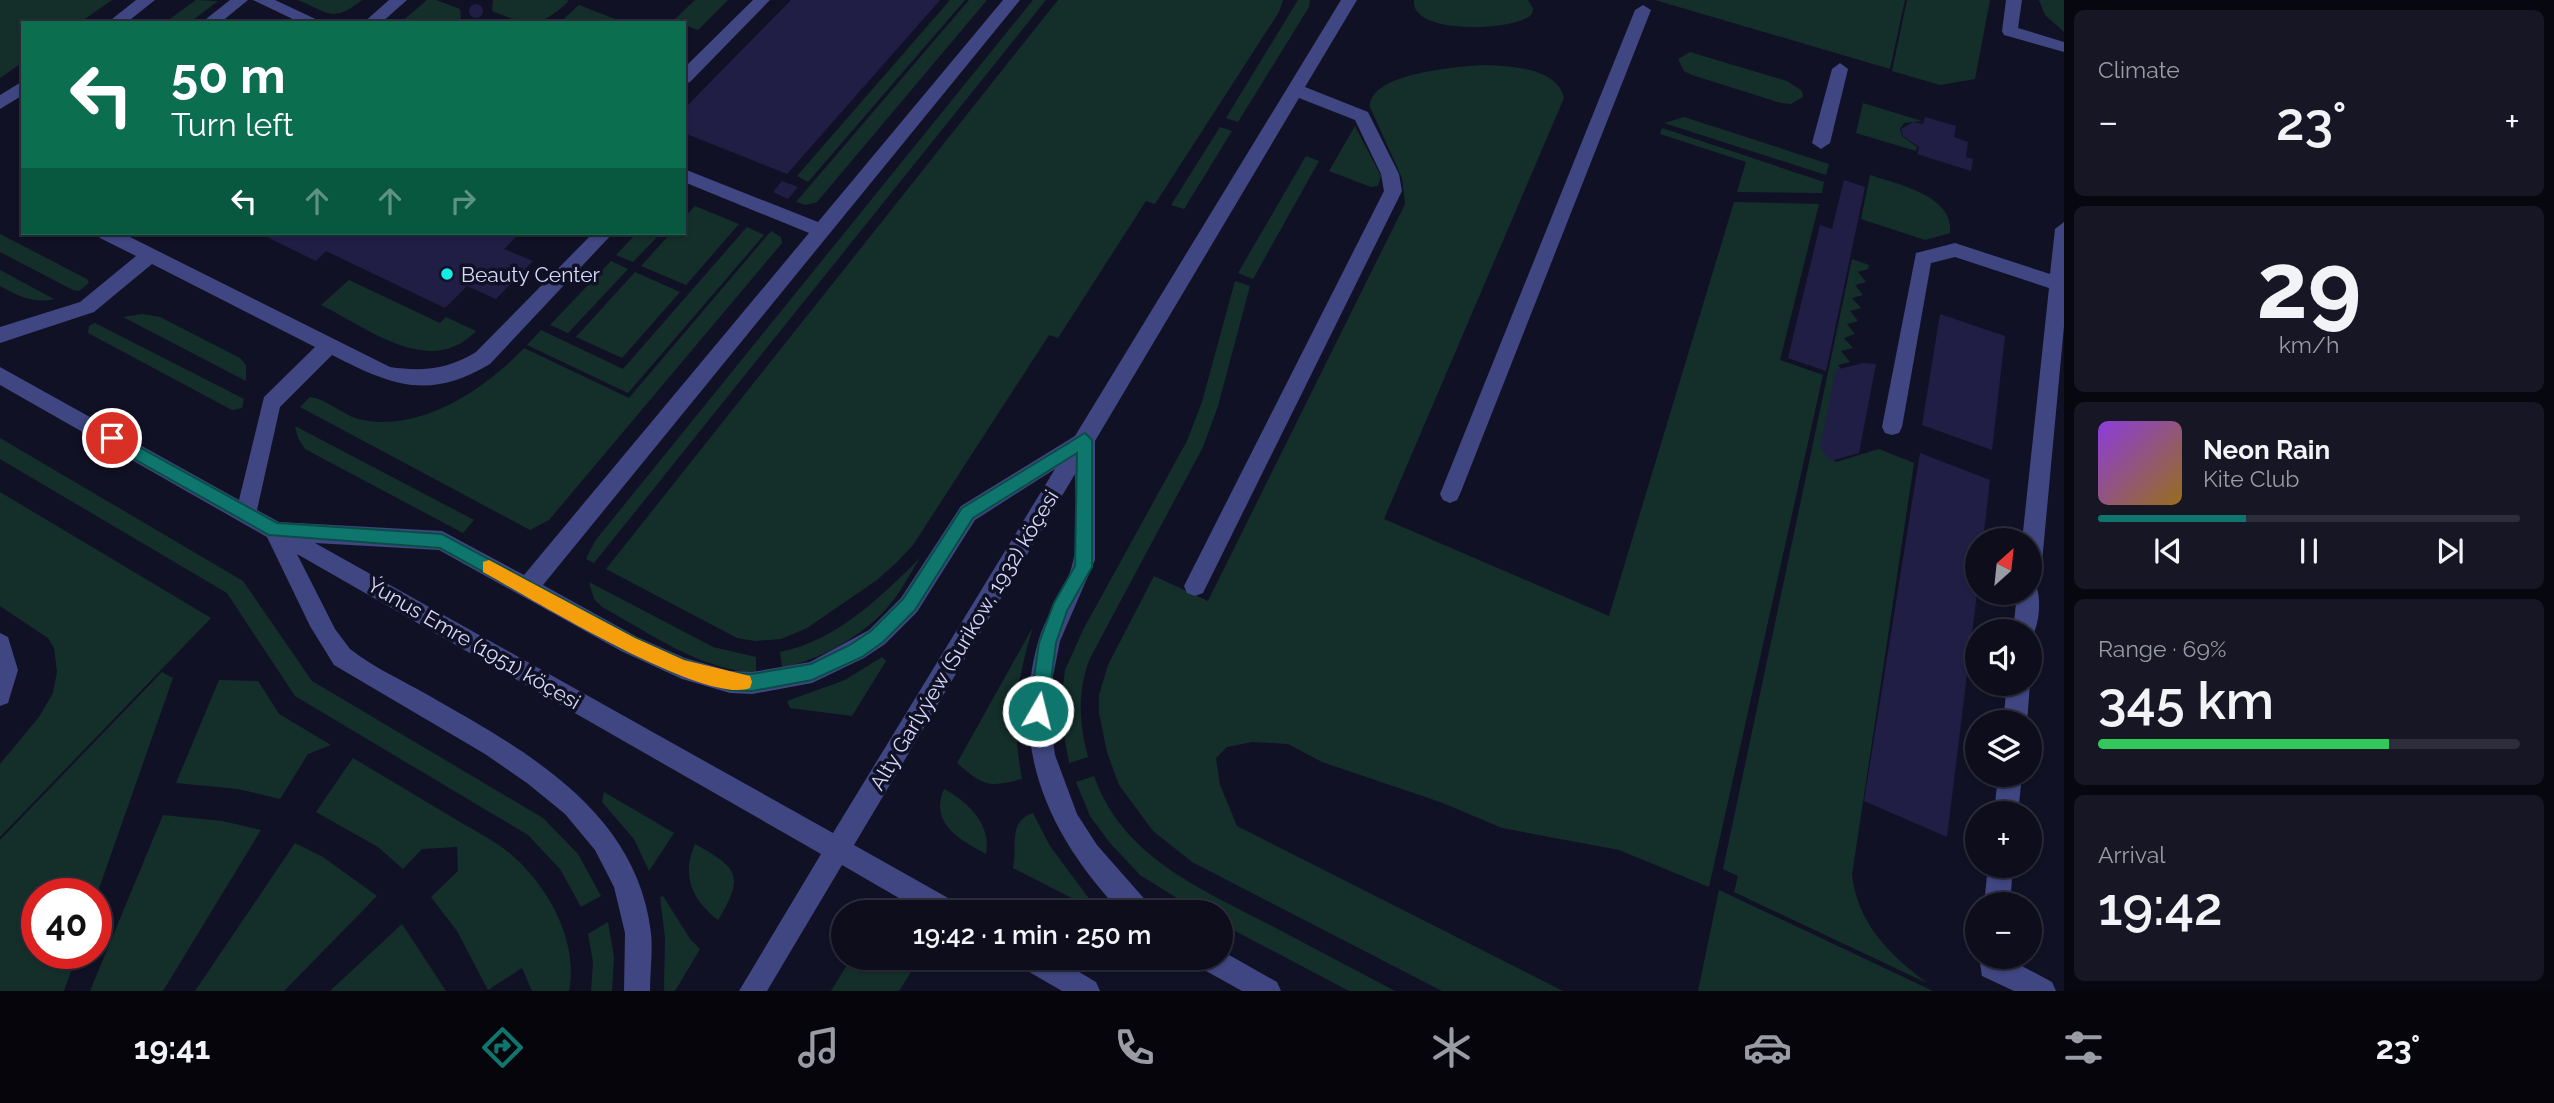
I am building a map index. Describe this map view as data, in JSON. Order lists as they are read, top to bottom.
{
  "streets": {
    "street": ["Alty Garlyýew (Surikow, 1932) köçesi", "Ýunus Emre (1951) köçesi"]
  },
  "crossings": [
    ["Alty Garlyýew (Surikow, 1932) köçesi", "Ýunus Emre (1951) köçesi"]
  ],
  "places": ["Beauty Center"],
  "north": "top right",
  "page": {
    "tile": [
      "Climate",
      ["29", "km/h"],
      ["Range · 69%", "345 km"],
      ["Arrival", "19:42"]
    ],
    "turn": ["50 m", "Turn left"],
    "heat": ["−", "23°", "+"],
    "song": ["Neon Rain", "Kite Club"],
    "map_buttons": ["+", "−"],
    "limit": "40",
    "trip": "19:42 · 1 min · 250 m",
    "tabs": ["19:41", "23°"]
  }
}
